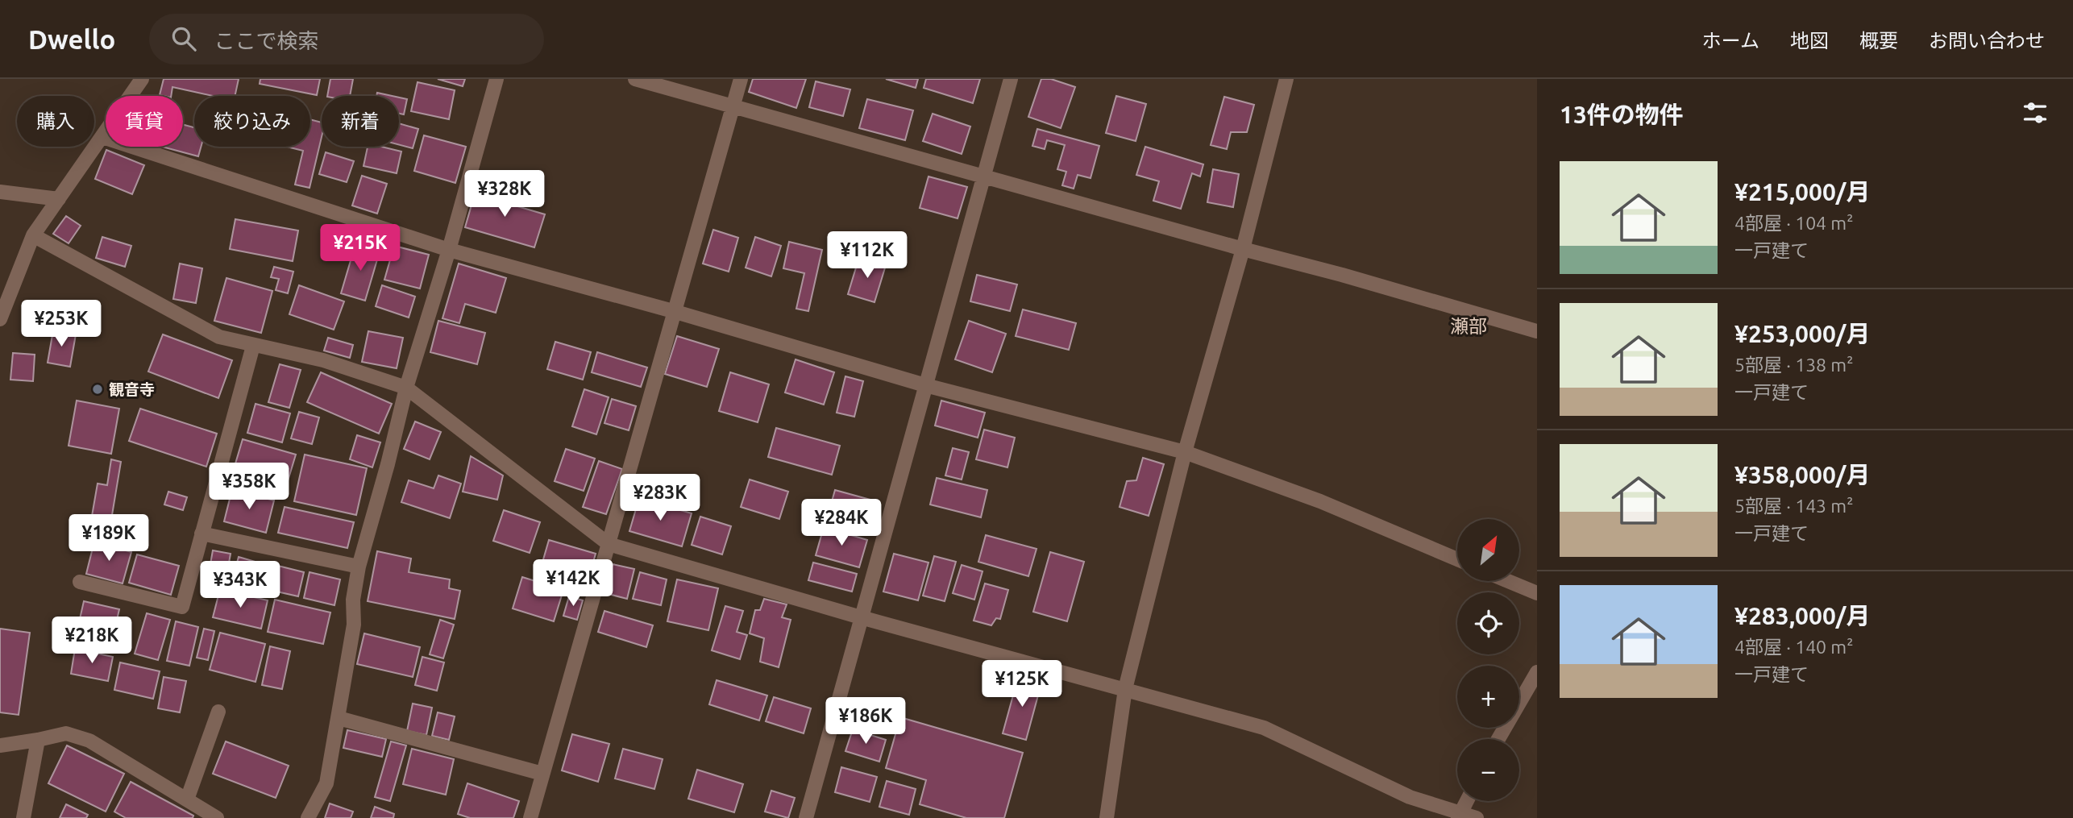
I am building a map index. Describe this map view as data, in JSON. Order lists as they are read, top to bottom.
{
  "districts": ["瀬部"],
  "places": ["観音寺"],
  "north": "top right",
  "page": {
    "header": "Dwello",
    "search": "ここで検索",
    "nav": [
      "ホーム",
      "地図",
      "概要",
      "お問い合わせ"
    ],
    "heading": "13件の物件",
    "chip": [
      "購入",
      "賃貸",
      "絞り込み",
      "新着"
    ],
    "list": [
      {
        "name": "¥215,000/月",
        "note": "4部屋 · 104 m² · 一戸建て"
      },
      {
        "name": "¥253,000/月",
        "note": "5部屋 · 138 m² · 一戸建て"
      },
      {
        "name": "¥358,000/月",
        "note": "5部屋 · 143 m² · 一戸建て"
      },
      {
        "name": "¥283,000/月",
        "note": "4部屋 · 140 m² · 一戸建て"
      }
    ],
    "price": [
      "¥328K",
      "¥215K",
      "¥112K",
      "¥253K",
      "¥358K",
      "¥283K",
      "¥284K",
      "¥189K",
      "¥142K",
      "¥343K",
      "¥218K",
      "¥125K",
      "¥186K"
    ],
    "map_buttons": ["+", "−"]
  }
}
